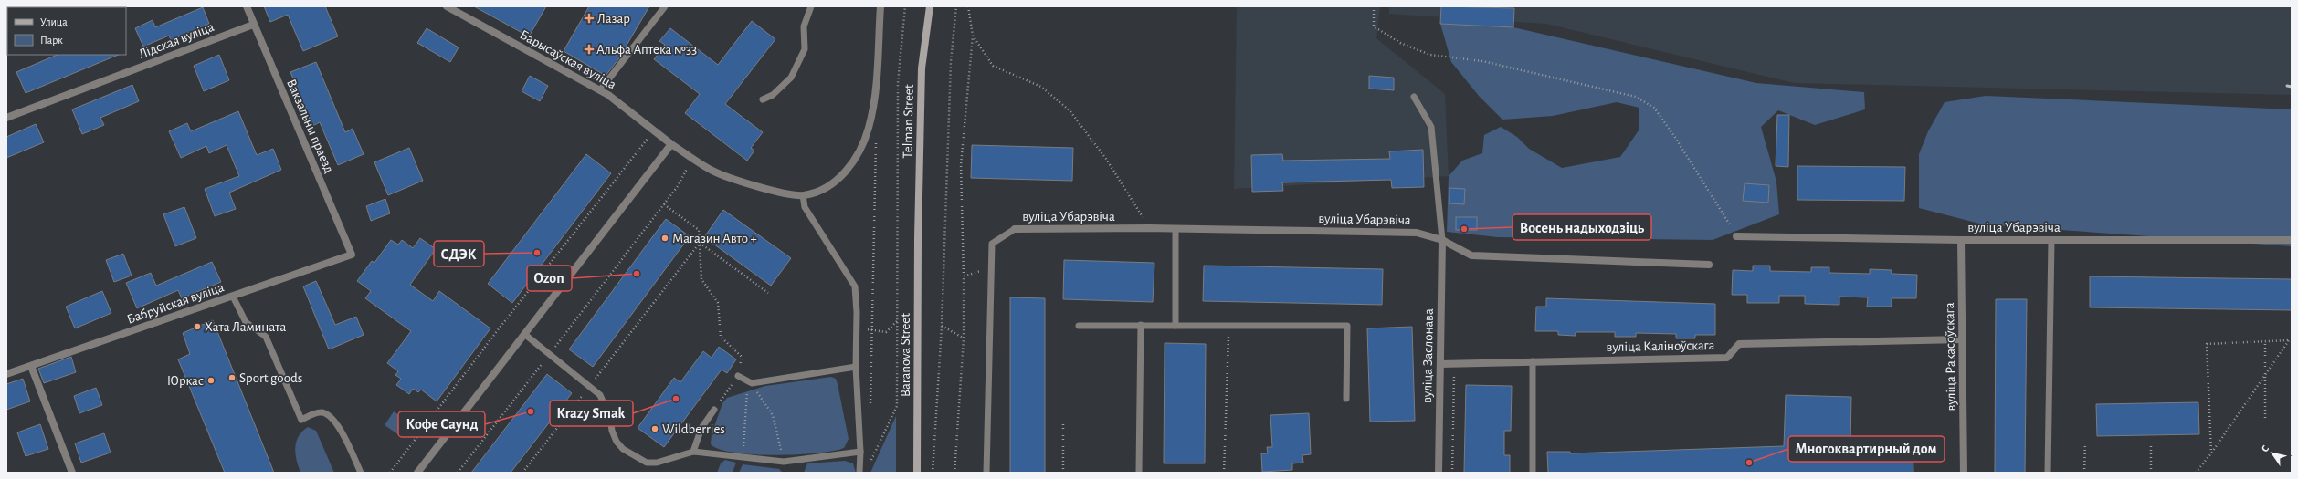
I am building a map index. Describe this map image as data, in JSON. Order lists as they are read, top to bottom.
{
  "streets": {
    "main road": ["Telman Street", "Baranova Street"],
    "street": [
      "Лідская вуліца",
      "Барысаўская вуліца",
      "Вакзальны праезд",
      "вуліца Убарэвіча",
      "Бабруйская вуліца",
      "вуліца Каліноўскага",
      "вуліца Заслонава",
      "вуліца Ракасоўскага"
    ]
  },
  "crossings": [
    ["Лідская вуліца", "Вакзальны праезд"],
    ["Telman Street", "Baranova Street"],
    ["Вакзальны праезд", "Бабруйская вуліца"],
    ["вуліца Убарэвіча", "вуліца Заслонава"],
    ["вуліца Убарэвіча", "вуліца Ракасоўскага"],
    ["вуліца Каліноўскага", "вуліца Заслонава"],
    ["вуліца Каліноўскага", "вуліца Ракасоўскага"]
  ],
  "places": {
    "health": ["Лазар", "Альфа Аптека №33"],
    "other": [
      "Восень надыходзіць",
      "Магазин Авто +",
      "СДЭК",
      "Ozon",
      "Хата Ламината",
      "Sport goods",
      "Юркас",
      "Krazy Smak",
      "Кофе Саунд",
      "Wildberries",
      "Многоквартирный дом"
    ]
  },
  "legend": ["Улица", "Парк"],
  "north": "top left"
}
